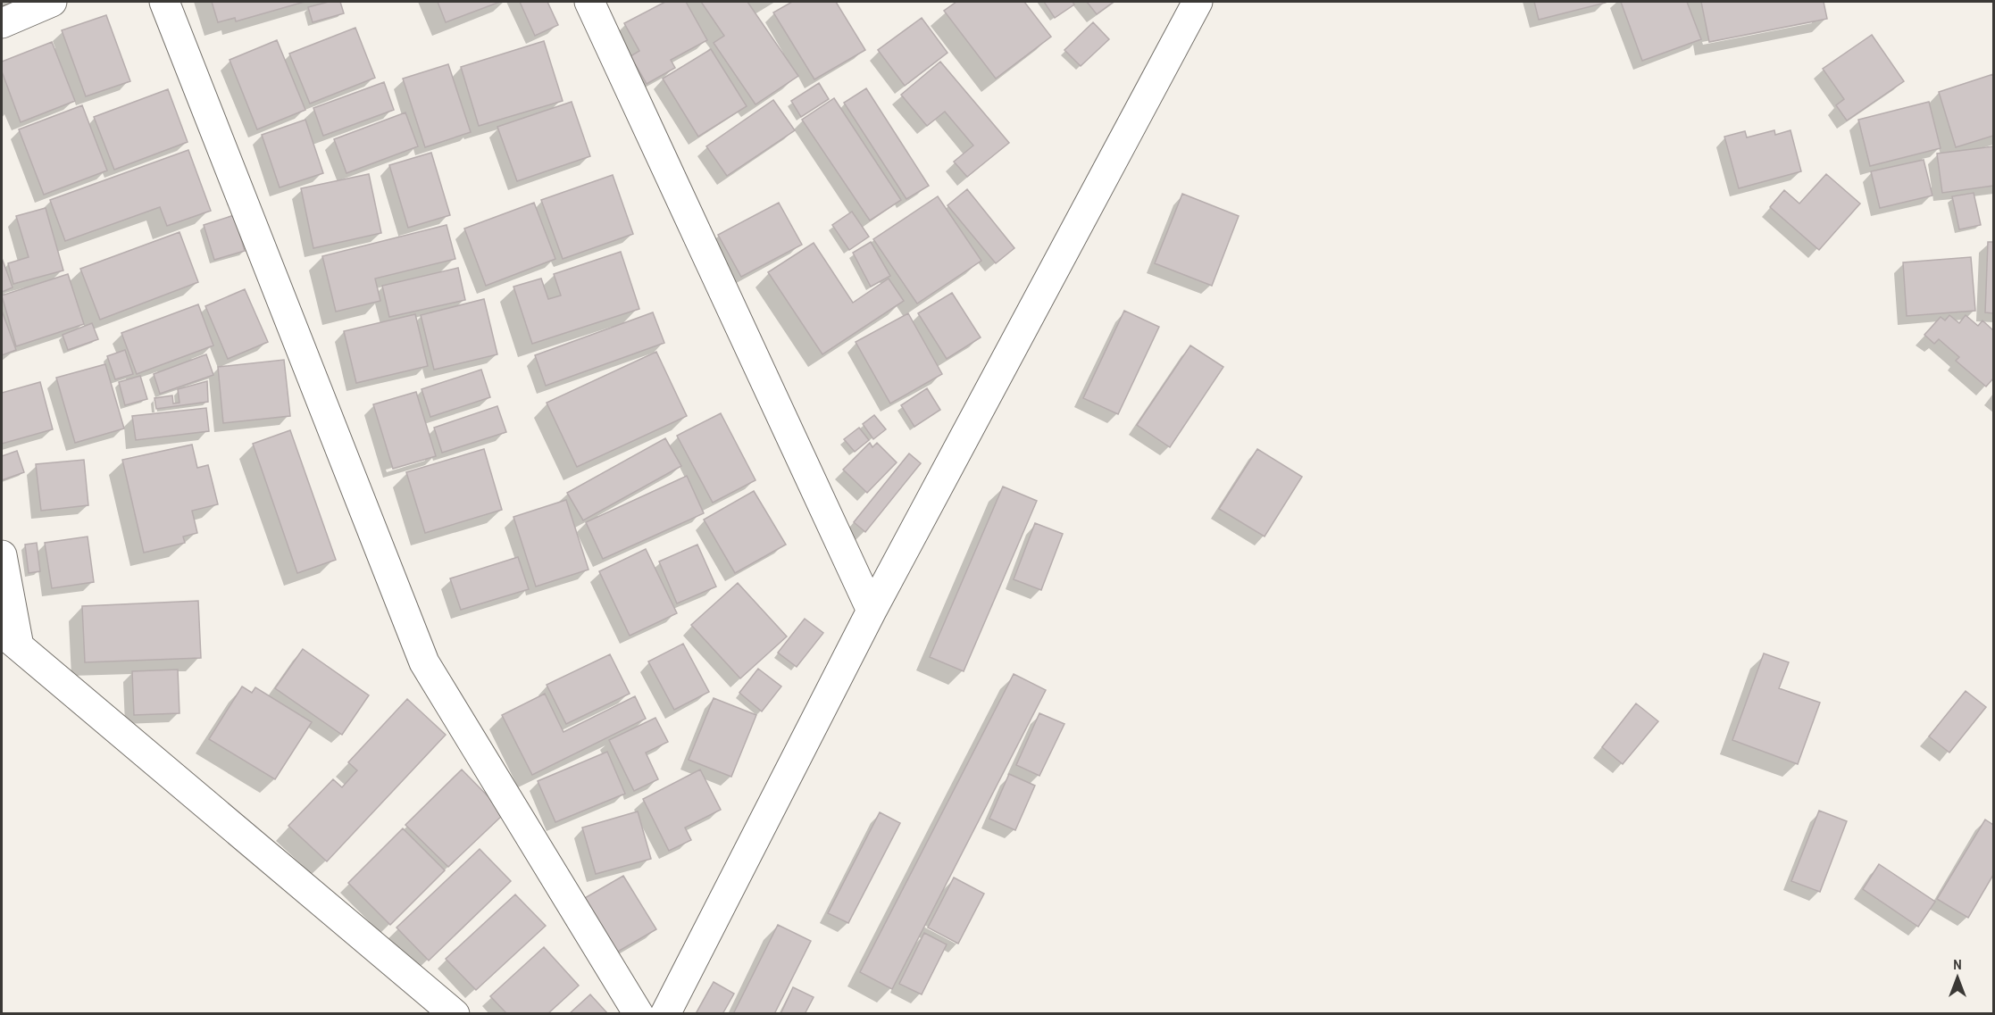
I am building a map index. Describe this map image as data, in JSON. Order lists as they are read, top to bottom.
{
  "north": "top"
}
